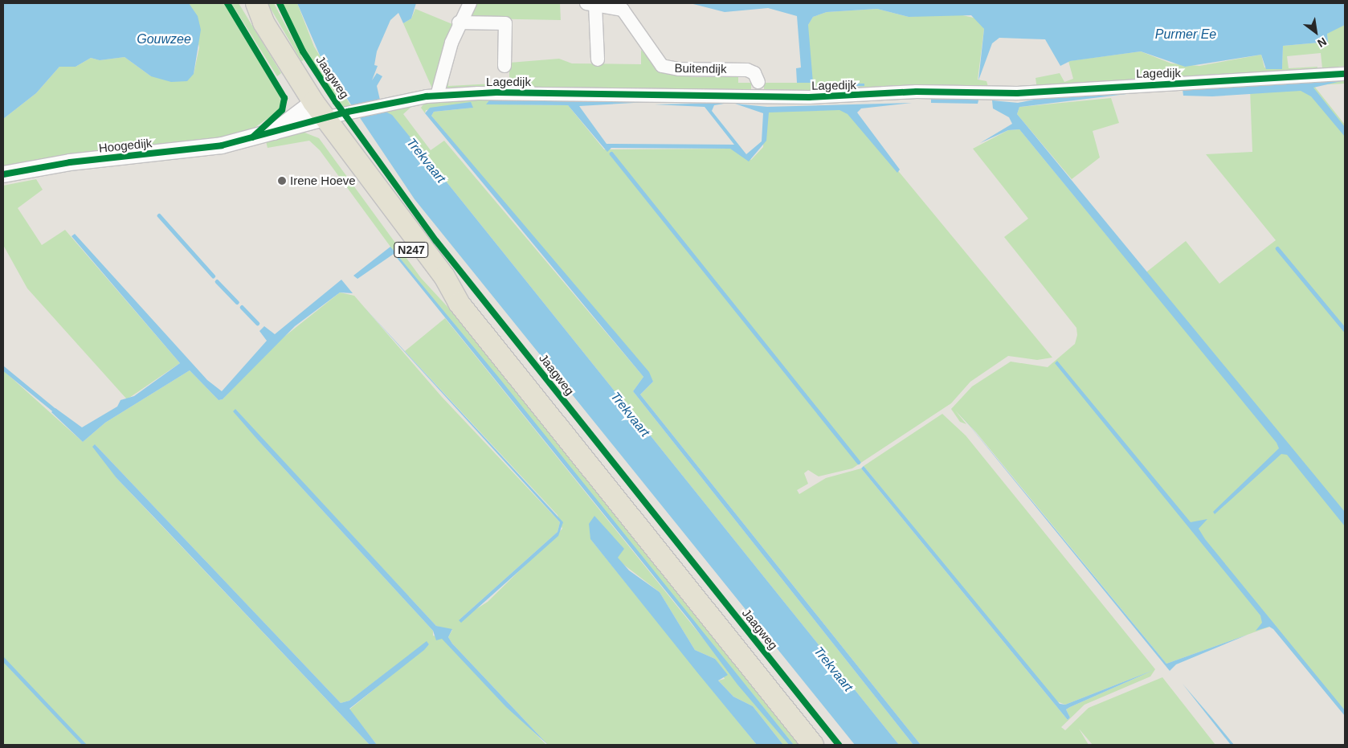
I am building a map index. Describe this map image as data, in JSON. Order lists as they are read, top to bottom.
{
  "streets": {
    "main road": ["N247"],
    "street": ["Buitendijk", "Lagedijk", "Hoogedijk"],
    "cycle path": ["Jaagweg"]
  },
  "crossings": [
    ["Lagedijk", "Hoogedijk"],
    ["Lagedijk", "N247"],
    ["Hoogedijk", "N247"]
  ],
  "water": ["Purmer Ee", "Gouwzee", "Trekvaart"],
  "places": ["Irene Hoeve"],
  "north": "bottom right"
}
